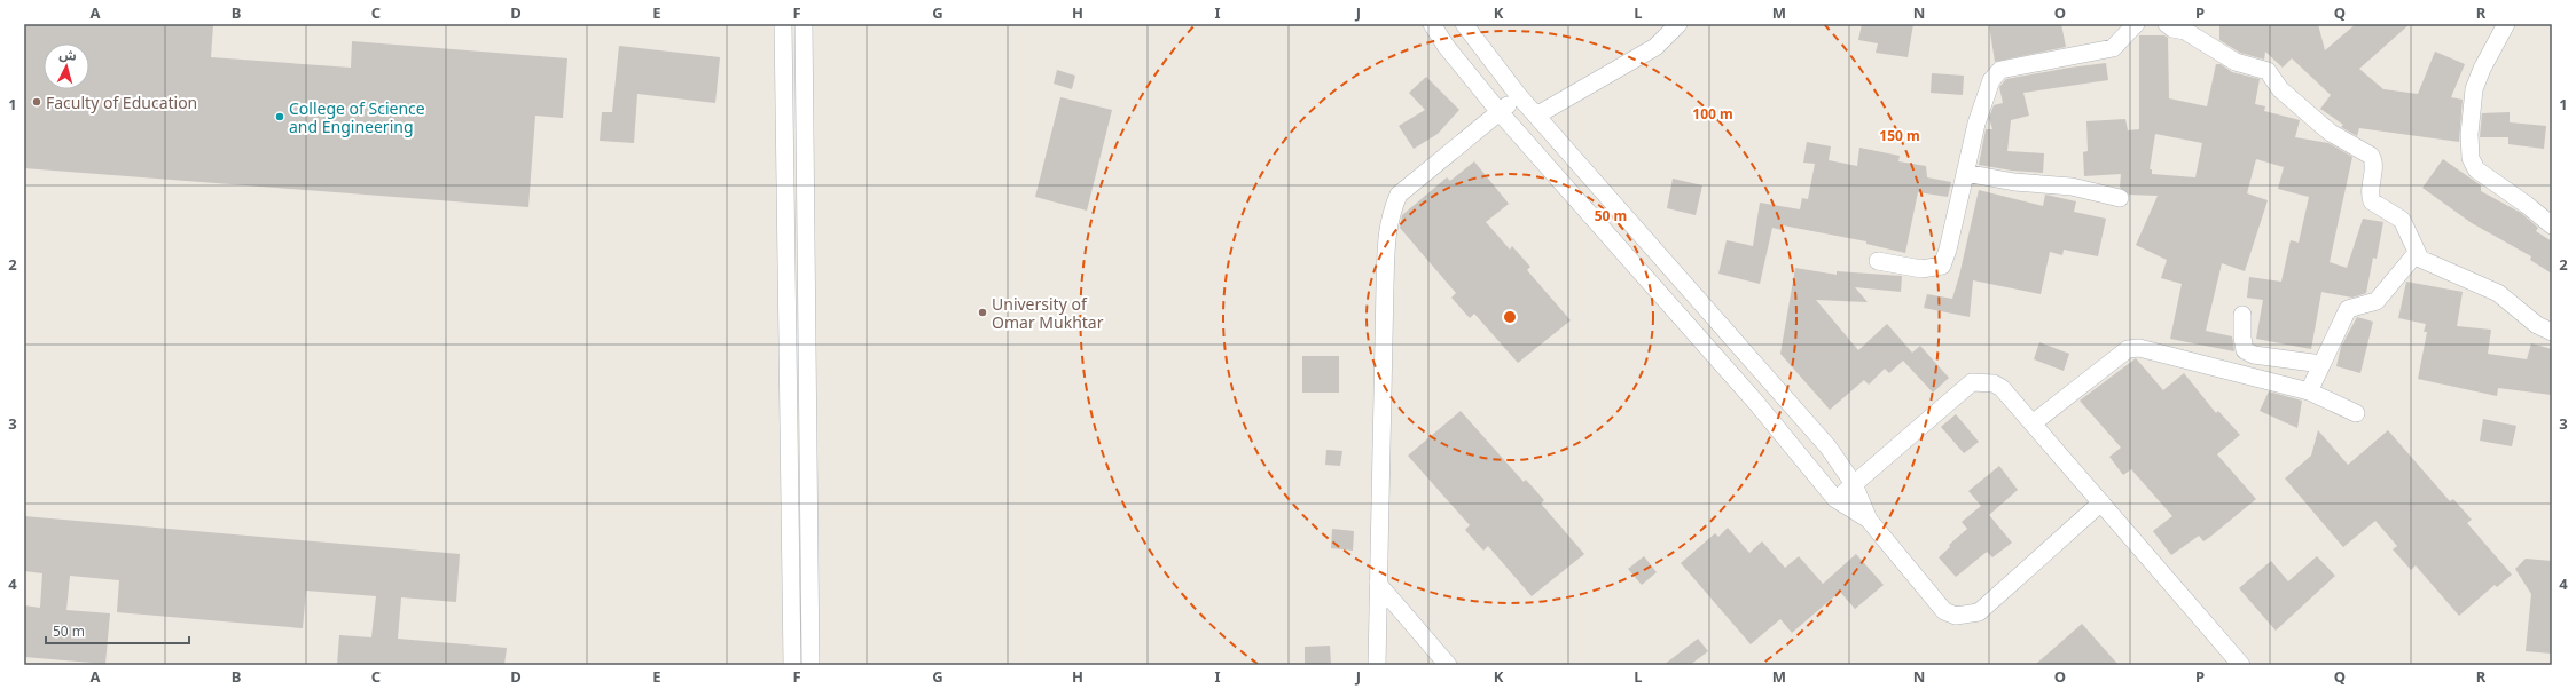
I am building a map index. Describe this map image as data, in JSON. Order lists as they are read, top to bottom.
{
  "places": ["Faculty of Education", "College of Science and Engineering", "University of Omar Mukhtar"],
  "scale_bar": "50 m",
  "north": "top",
  "grid": {
    "columns": [
      "A",
      "B",
      "C",
      "D",
      "E",
      "F",
      "G",
      "H",
      "I",
      "J",
      "K",
      "L",
      "M",
      "N",
      "O",
      "P",
      "Q",
      "R"
    ],
    "rows": [
      "1",
      "2",
      "3",
      "4"
    ]
  },
  "rings": ["100 m", "150 m", "50 m"]
}
